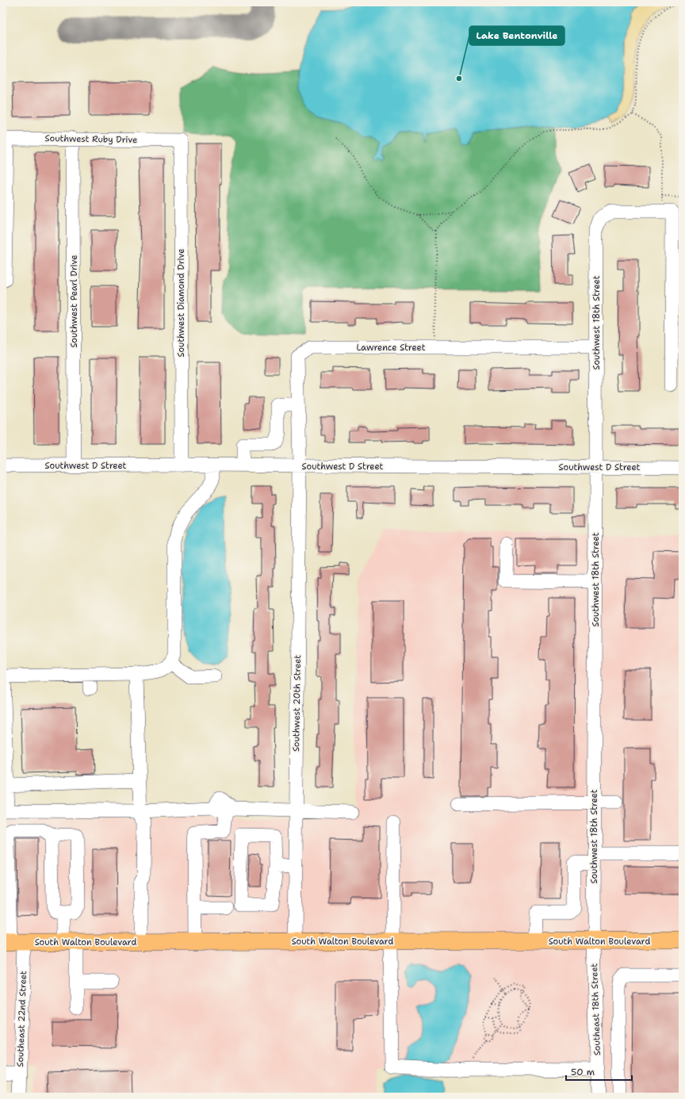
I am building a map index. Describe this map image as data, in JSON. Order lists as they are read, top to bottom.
{
  "streets": {
    "main road": ["South Walton Boulevard"],
    "street": [
      "Southwest Ruby Drive",
      "Southwest Pearl Drive",
      "Southwest Diamond Drive",
      "Southwest 18th Street",
      "Lawrence Street",
      "Southwest D Street",
      "Southwest 20th Street",
      "Southeast 18th Street",
      "Southeast 22nd Street"
    ]
  },
  "crossings": [
    ["Southwest Ruby Drive", "Southwest Pearl Drive"],
    ["Southwest Ruby Drive", "Southwest Diamond Drive"],
    ["Southwest Pearl Drive", "Southwest D Street"],
    ["Southwest Diamond Drive", "Southwest D Street"],
    ["Southwest 18th Street", "Lawrence Street"],
    ["Southwest 18th Street", "Southwest D Street"],
    ["Southwest 18th Street", "South Walton Boulevard"],
    ["Southwest 18th Street", "Southeast 18th Street"],
    ["Lawrence Street", "Southwest D Street"],
    ["Lawrence Street", "Southwest 20th Street"],
    ["Southwest D Street", "Southwest 20th Street"],
    ["Southwest 20th Street", "South Walton Boulevard"],
    ["South Walton Boulevard", "Southeast 18th Street"],
    ["South Walton Boulevard", "Southeast 22nd Street"]
  ],
  "places": ["Lake Bentonville"],
  "scale_bar": "50 m"
}
